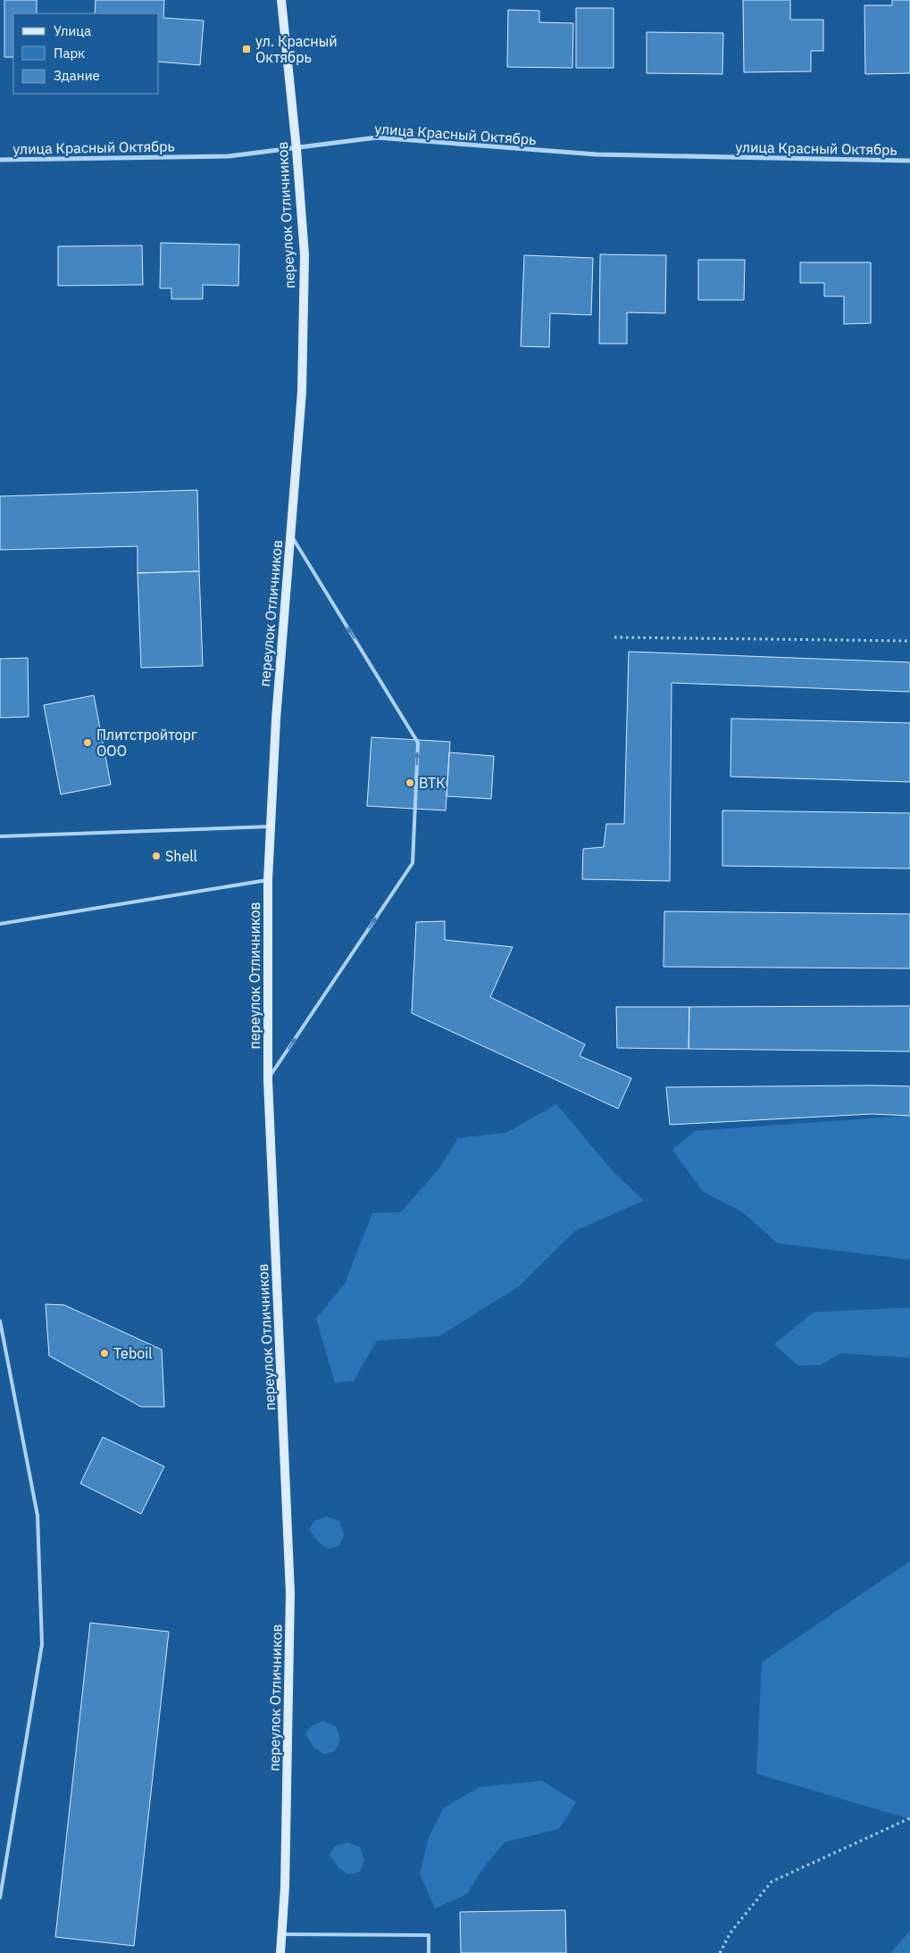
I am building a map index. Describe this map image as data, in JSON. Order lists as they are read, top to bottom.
{
  "streets": {
    "main road": ["переулок Отличников"],
    "street": ["улица Красный Октябрь"]
  },
  "crossings": [
    ["улица Красный Октябрь", "переулок Отличников"]
  ],
  "places": {
    "transit": ["ул. Красный Октябрь"],
    "other": [
      "Плитстройторг ООО",
      "ВТК",
      "Shell",
      "Teboil"
    ]
  },
  "legend": ["Улица", "Парк", "Здание"]
}
